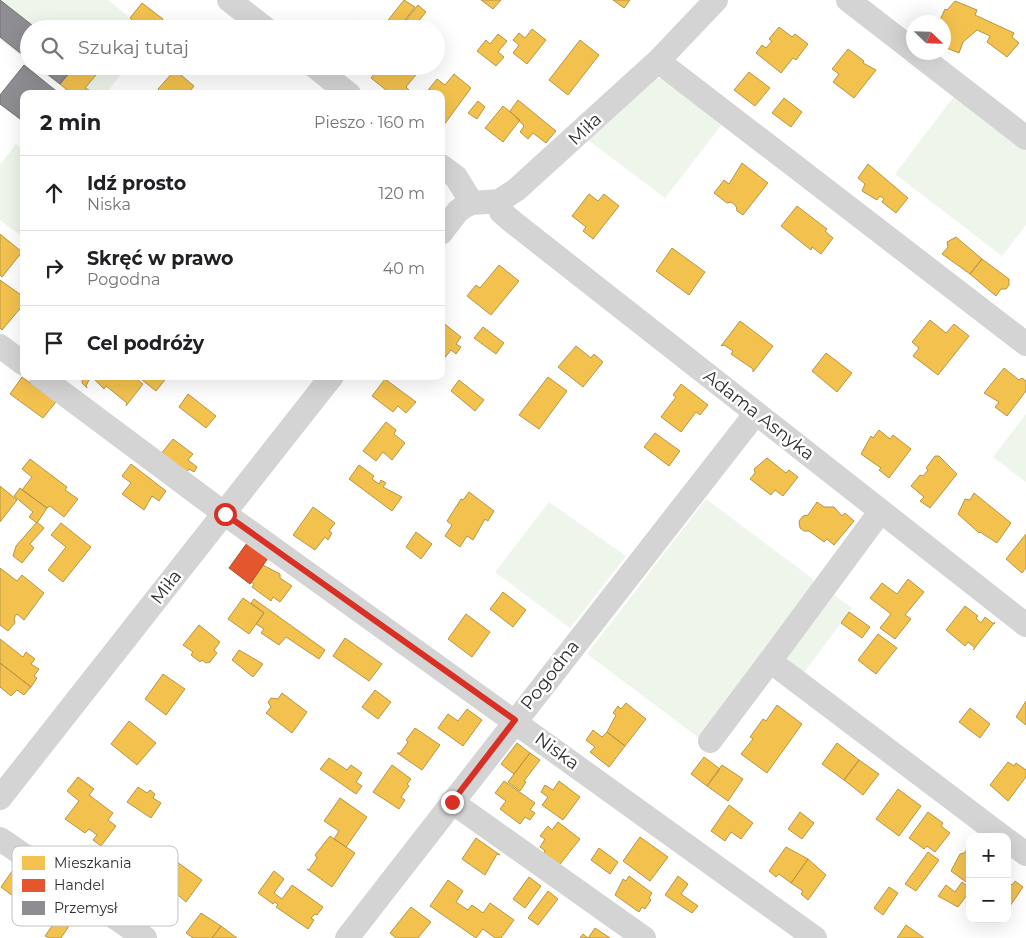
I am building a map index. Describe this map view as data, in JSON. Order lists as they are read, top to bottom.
{
  "streets": {
    "street": [
      "Miła",
      "Adama Asnyka",
      "Pogodna",
      "Niska"
    ]
  },
  "crossings": [
    ["Miła", "Adama Asnyka"],
    ["Miła", "Niska"],
    ["Adama Asnyka", "Pogodna"],
    ["Pogodna", "Niska"]
  ],
  "legend": ["Mieszkania", "Handel", "Przemysł"],
  "north": "bottom right",
  "page": {
    "search": "Szukaj tutaj",
    "heading": ["2 min", "Pieszo · 160 m"],
    "list": [
      ["Idź prosto", "Niska", "120 m"],
      ["Skręć w prawo", "Pogodna", "40 m"],
      "Cel podróży"
    ],
    "map_buttons": ["+", "−"]
  }
}
